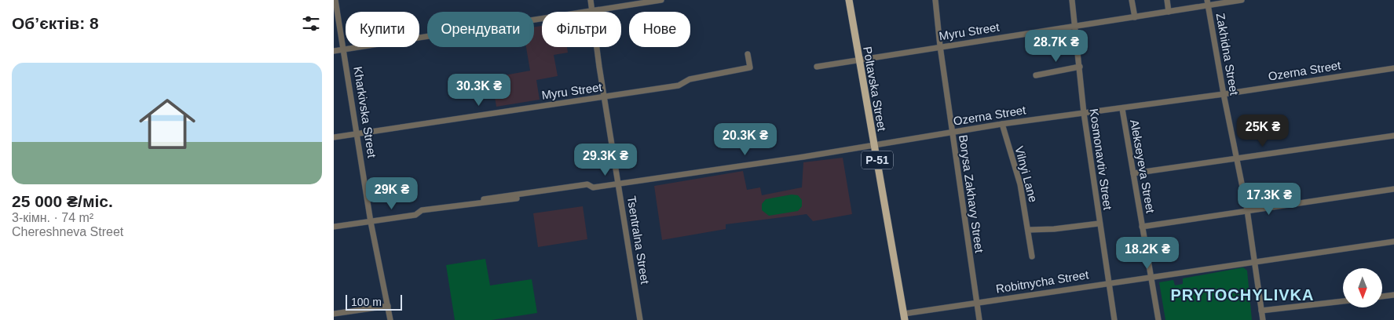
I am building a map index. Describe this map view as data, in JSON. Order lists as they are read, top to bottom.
{
  "streets": {
    "main road": ["Poltavska Street", "Р-51"],
    "street": [
      "Myru Street",
      "Zakhidna Street",
      "Ozerna Street",
      "Kharkivska Street",
      "Kosmonavtiv Street",
      "Alekseyeva Street",
      "Vilnyi Lane",
      "Borysa Zakhavy Street",
      "Tsentralna Street",
      "Robitnycha Street"
    ]
  },
  "crossings": [
    ["Myru Street", "Zakhidna Street"],
    ["Myru Street", "Poltavska Street"],
    ["Myru Street", "Kharkivska Street"],
    ["Myru Street", "Kosmonavtiv Street"],
    ["Myru Street", "Borysa Zakhavy Street"],
    ["Myru Street", "Tsentralna Street"],
    ["Zakhidna Street", "Ozerna Street"],
    ["Zakhidna Street", "Robitnycha Street"],
    ["Ozerna Street", "Poltavska Street"],
    ["Ozerna Street", "Kharkivska Street"],
    ["Ozerna Street", "Kosmonavtiv Street"],
    ["Ozerna Street", "Alekseyeva Street"],
    ["Ozerna Street", "Vilnyi Lane"],
    ["Ozerna Street", "Borysa Zakhavy Street"],
    ["Ozerna Street", "Tsentralna Street"],
    ["Poltavska Street", "Robitnycha Street"],
    ["Kosmonavtiv Street", "Robitnycha Street"],
    ["Alekseyeva Street", "Robitnycha Street"],
    ["Borysa Zakhavy Street", "Robitnycha Street"]
  ],
  "districts": ["PRYTOCHYLIVKA"],
  "scale_bar": "100 m",
  "north": "bottom",
  "page": {
    "heading": "Об’єктів: 8",
    "chip": [
      "Купити",
      "Орендувати",
      "Фільтри",
      "Нове"
    ],
    "price": [
      "28.7K ₴",
      "30.3K ₴",
      "25K ₴",
      "20.3K ₴",
      "29.3K ₴",
      "29K ₴",
      "17.3K ₴",
      "18.2K ₴"
    ],
    "list": [
      {
        "name": "25 000 ₴/міс.",
        "note": "3-кімн. · 74 m² · Chereshneva Street"
      }
    ],
    "scale": "100 m"
  }
}
